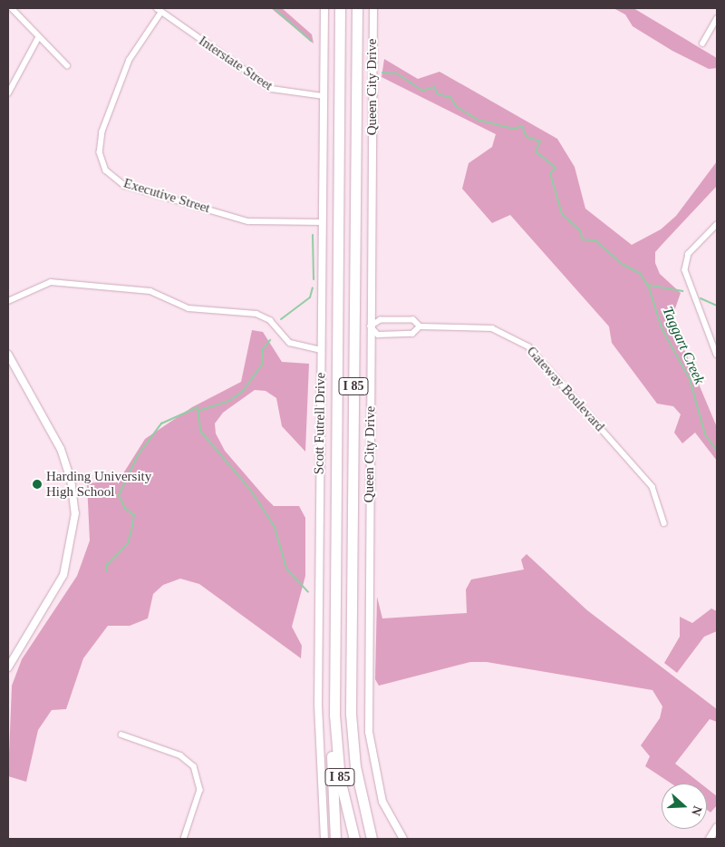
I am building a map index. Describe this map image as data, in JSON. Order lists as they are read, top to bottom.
{
  "streets": {
    "highway": ["I 85"],
    "street": [
      "Interstate Street",
      "Queen City Drive",
      "Executive Street",
      "Gateway Boulevard",
      "Scott Futrell Drive"
    ]
  },
  "crossings": [
    ["Interstate Street", "Executive Street"],
    ["Interstate Street", "Scott Futrell Drive"],
    ["Queen City Drive", "Gateway Boulevard"],
    ["Executive Street", "Scott Futrell Drive"]
  ],
  "water": ["Taggart Creek"],
  "places": ["Harding University High School"],
  "north": "right"
}
